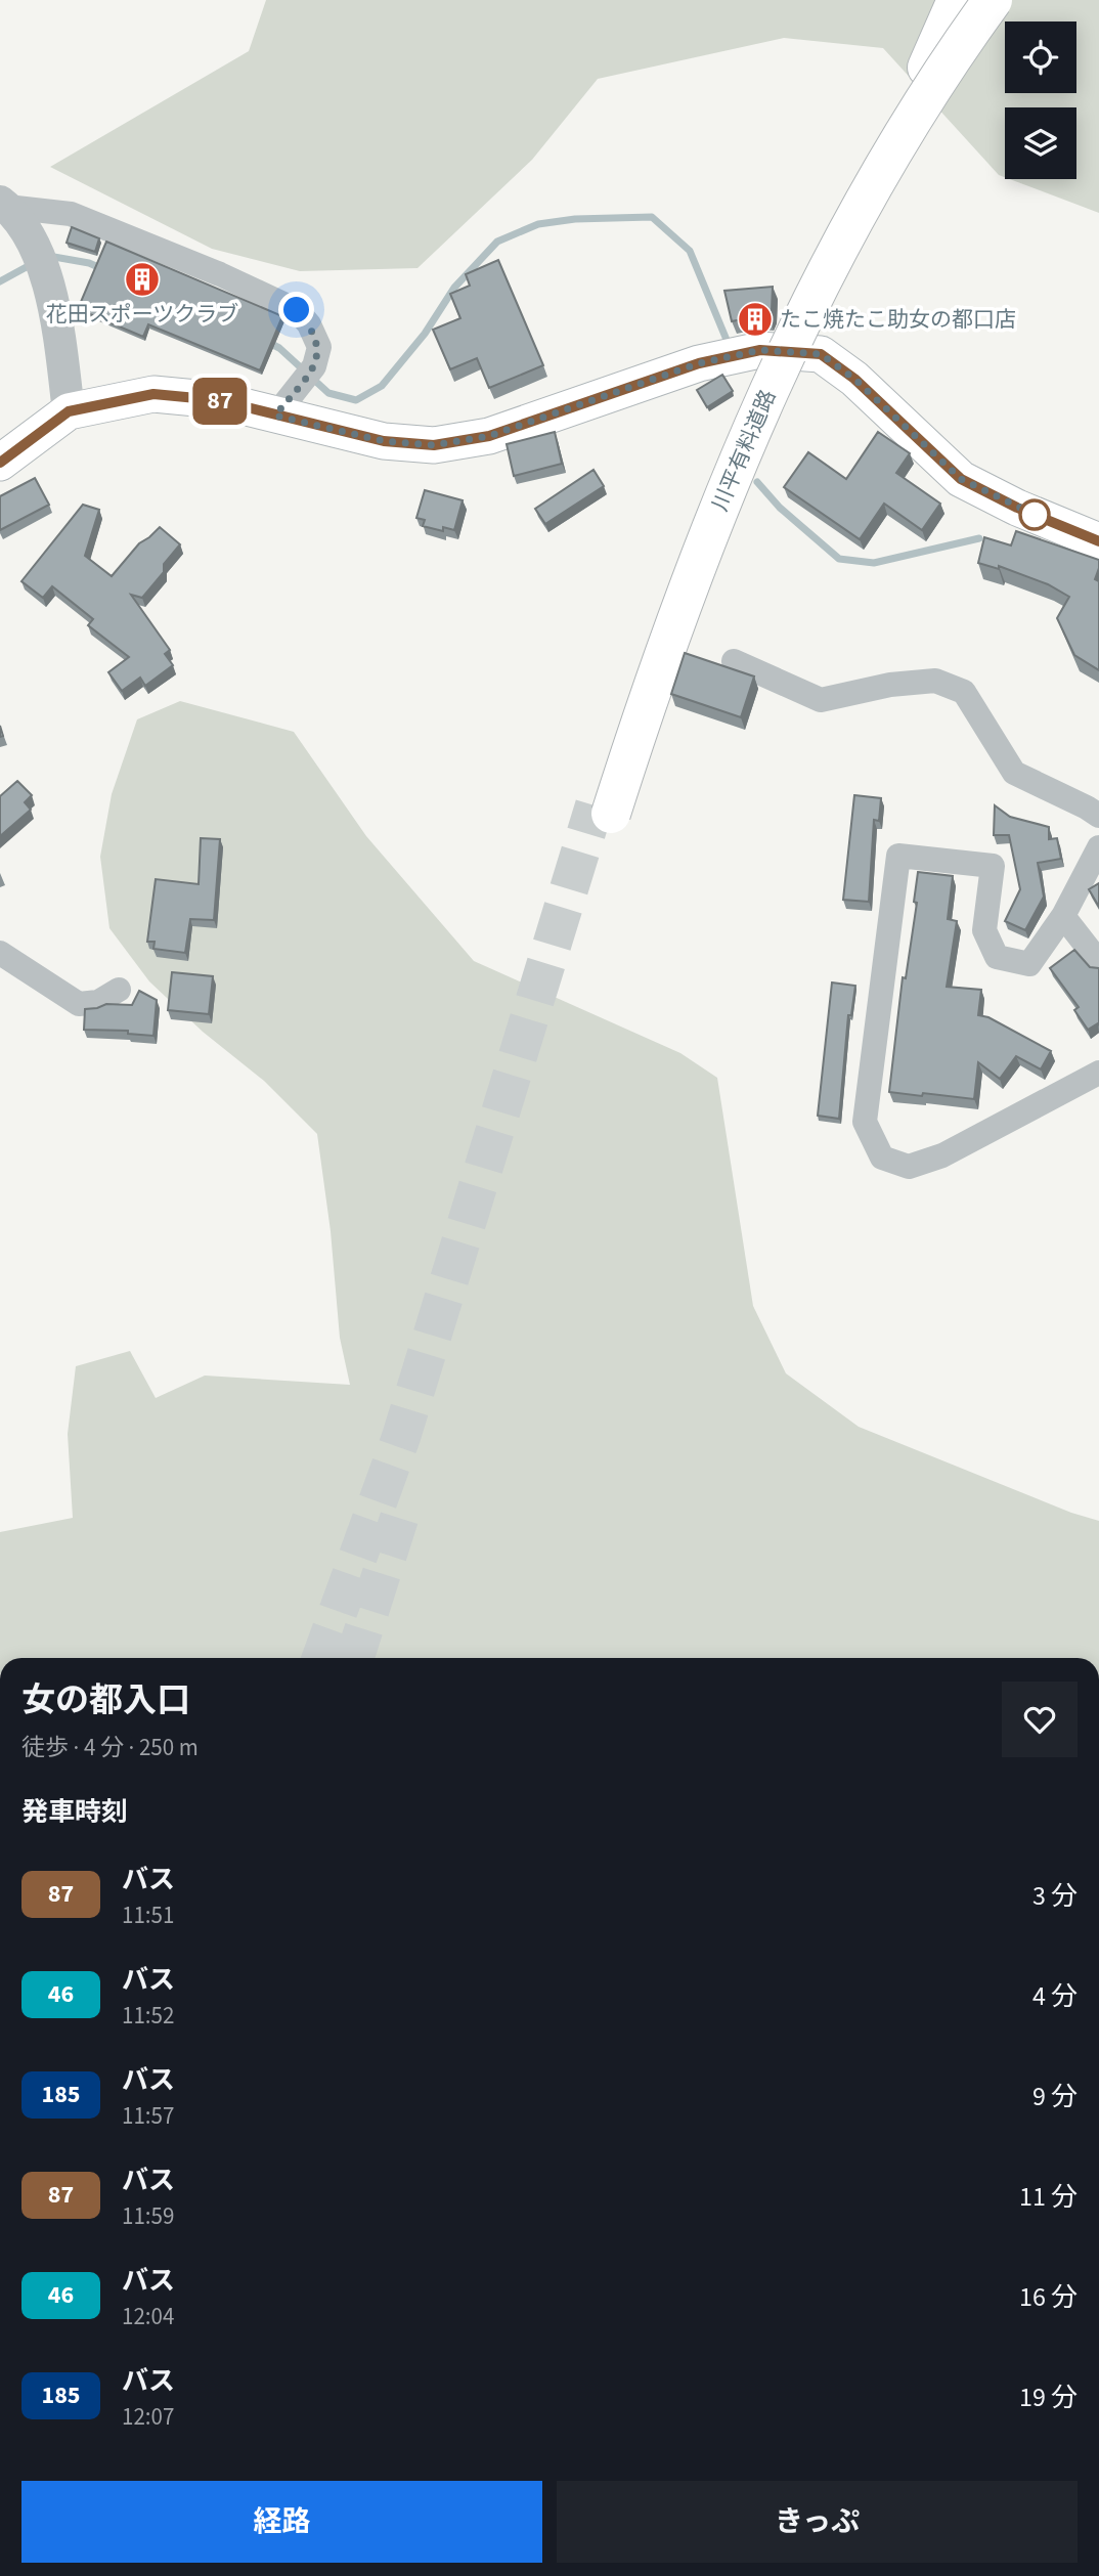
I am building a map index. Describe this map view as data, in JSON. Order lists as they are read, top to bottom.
{
  "streets": {
    "highway": ["川平有料道路"]
  },
  "places": {
    "building": ["花田スポーツクラブ", "たこ焼たこ助女の都口店"]
  },
  "lines": ["bus line 87"],
  "page": {
    "on_map": "87",
    "heading": [
      ["女の都入口", "徒歩 · 4 分 · 250 m"],
      "発車時刻"
    ],
    "list": [
      {
        "mark": "87",
        "name": "バス",
        "note": "11:51",
        "value": "3 分"
      },
      {
        "mark": "46",
        "name": "バス",
        "note": "11:52",
        "value": "4 分"
      },
      {
        "mark": "185",
        "name": "バス",
        "note": "11:57",
        "value": "9 分"
      },
      {
        "mark": "87",
        "name": "バス",
        "note": "11:59",
        "value": "11 分"
      },
      {
        "mark": "46",
        "name": "バス",
        "note": "12:04",
        "value": "16 分"
      },
      {
        "mark": "185",
        "name": "バス",
        "note": "12:07",
        "value": "19 分"
      }
    ],
    "buttons": ["経路", "きっぷ"]
  }
}
